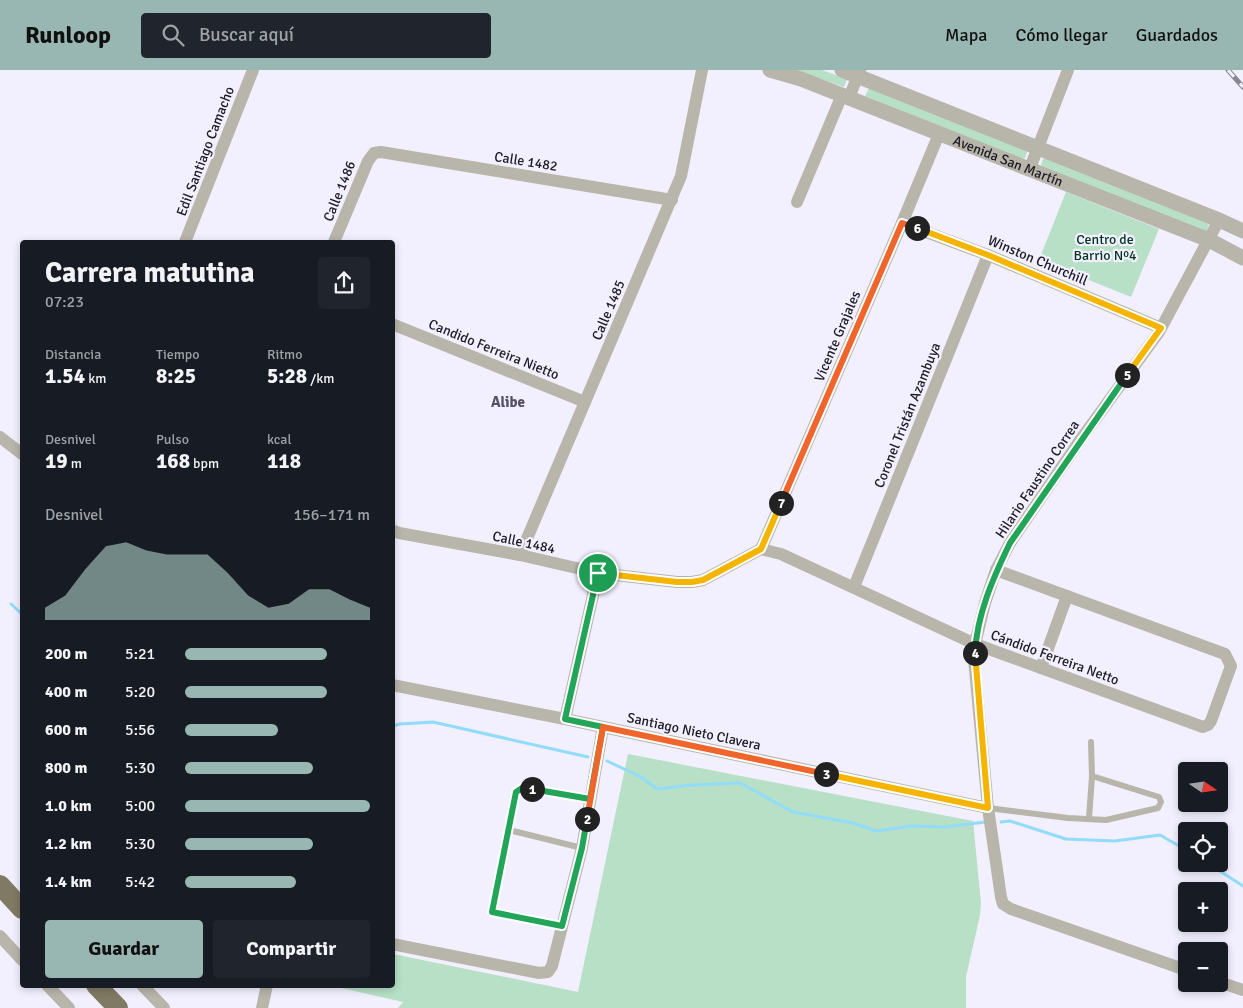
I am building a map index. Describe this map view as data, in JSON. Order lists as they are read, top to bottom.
{
  "streets": {
    "street": [
      "Edil Santiago Camacho",
      "Avenida San Martín",
      "Calle 1482",
      "Calle 1486",
      "Winston Churchill",
      "Calle 1485",
      "Vicente Grajales",
      "Candido Ferreira Nietto",
      "Coronel Tristán Azambuya",
      "Hilario Faustino Correa",
      "Calle 1484",
      "Cándido Ferreira Netto",
      "Santiago Nieto Clavera"
    ]
  },
  "crossings": [
    ["Avenida San Martín", "Vicente Grajales"],
    ["Avenida San Martín", "Hilario Faustino Correa"],
    ["Calle 1482", "Calle 1486"],
    ["Calle 1482", "Calle 1485"],
    ["Winston Churchill", "Vicente Grajales"],
    ["Winston Churchill", "Coronel Tristán Azambuya"],
    ["Winston Churchill", "Hilario Faustino Correa"],
    ["Calle 1485", "Candido Ferreira Nietto"],
    ["Calle 1485", "Calle 1484"],
    ["Vicente Grajales", "Calle 1484"],
    ["Vicente Grajales", "Cándido Ferreira Netto"],
    ["Coronel Tristán Azambuya", "Cándido Ferreira Netto"],
    ["Hilario Faustino Correa", "Cándido Ferreira Netto"],
    ["Hilario Faustino Correa", "Santiago Nieto Clavera"],
    ["Calle 1484", "Cándido Ferreira Netto"]
  ],
  "districts": ["Alibe"],
  "parks": ["Centro de Barrio Nº4"],
  "north": "right",
  "page": {
    "header": "Runloop",
    "search": "Buscar aquí",
    "nav": ["Mapa", "Cómo llegar", "Guardados"],
    "pins": [
      "6",
      "5",
      "7",
      "4",
      "3",
      "1",
      "2"
    ],
    "heading": ["Carrera matutina", "07:23"],
    "stats": [
      ["Distancia", "1.54 km"],
      ["Tiempo", "8:25"],
      ["Ritmo", "5:28 /km"],
      ["Desnivel", "19 m"],
      ["Pulso", "168 bpm"],
      ["kcal", "118"]
    ],
    "chart": ["Desnivel", "156–171 m"],
    "list": [
      {
        "name": "200 m",
        "note": "5:21"
      },
      {
        "name": "400 m",
        "note": "5:20"
      },
      {
        "name": "600 m",
        "note": "5:56"
      },
      {
        "name": "800 m",
        "note": "5:30"
      },
      {
        "name": "1.0 km",
        "note": "5:00"
      },
      {
        "name": "1.2 km",
        "note": "5:30"
      },
      {
        "name": "1.4 km",
        "note": "5:42"
      }
    ],
    "map_buttons": ["+", "−"],
    "buttons": ["Guardar", "Compartir"]
  }
}
